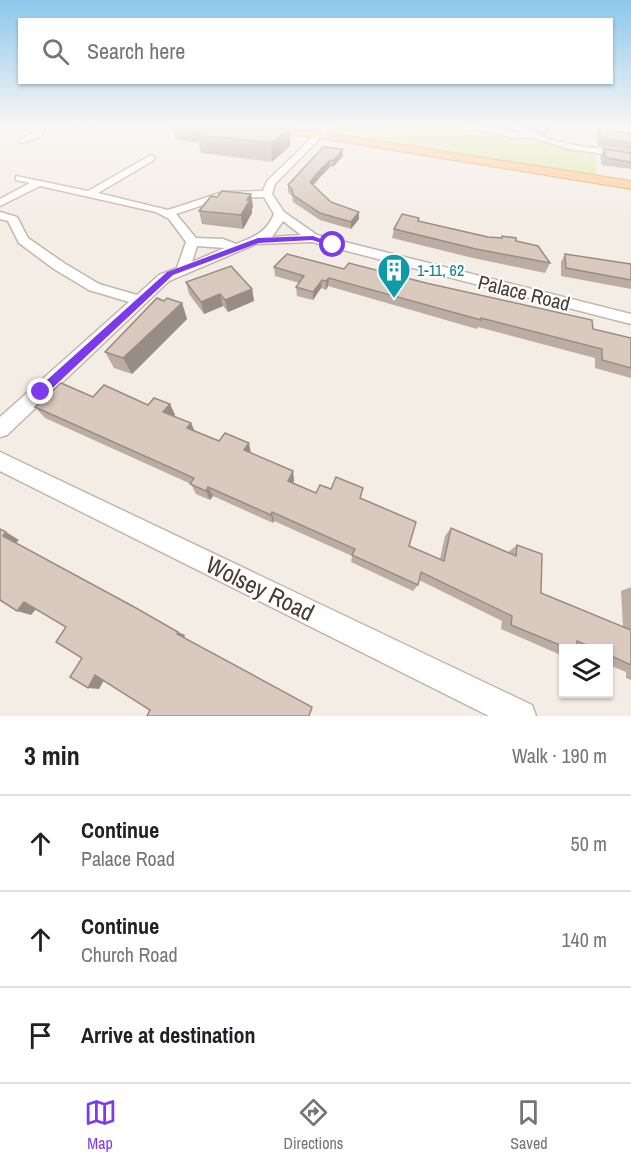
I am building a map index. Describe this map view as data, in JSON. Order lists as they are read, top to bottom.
{
  "streets": {
    "street": ["Palace Road", "Wolsey Road"]
  },
  "places": {
    "building": ["1-11, 62"]
  },
  "page": {
    "search": "Search here",
    "heading": ["3 min", "Walk · 190 m"],
    "list": [
      ["Continue", "Palace Road", "50 m"],
      ["Continue", "Church Road", "140 m"],
      "Arrive at destination"
    ],
    "nav": ["Map", "Directions", "Saved"]
  }
}
